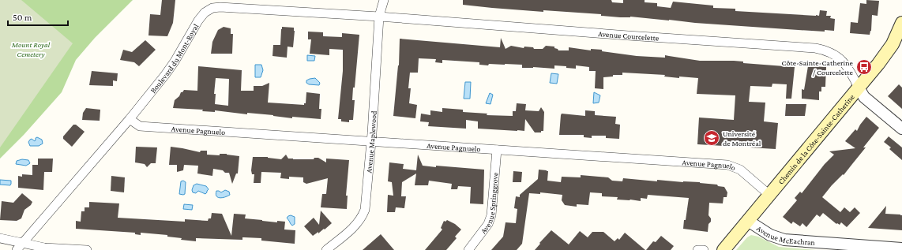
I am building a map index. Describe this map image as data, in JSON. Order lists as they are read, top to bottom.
{
  "streets": {
    "main road": ["Chemin de la Côte-Sainte-Catherine"],
    "street": [
      "Avenue Courcelette",
      "Boulevard du Mont-Royal",
      "Avenue Pagnuelo",
      "Avenue Maplewood",
      "Avenue Springgrove",
      "Avenue McEachran"
    ]
  },
  "crossings": [
    ["Avenue Courcelette", "Boulevard du Mont-Royal"],
    ["Avenue Courcelette", "Chemin de la Côte-Sainte-Catherine"],
    ["Avenue Courcelette", "Avenue Maplewood"],
    ["Boulevard du Mont-Royal", "Avenue Pagnuelo"],
    ["Boulevard du Mont-Royal", "Avenue Maplewood"],
    ["Avenue Pagnuelo", "Chemin de la Côte-Sainte-Catherine"],
    ["Avenue Pagnuelo", "Avenue Maplewood"],
    ["Avenue Pagnuelo", "Avenue Springgrove"],
    ["Chemin de la Côte-Sainte-Catherine", "Avenue McEachran"]
  ],
  "parks": ["Mount Royal Cemetery"],
  "places": {
    "bus stop": ["Côte-Sainte-Catherine / Courcelette"],
    "school or university": ["Université de Montréal"]
  },
  "scale_bar": "50 m"
}
